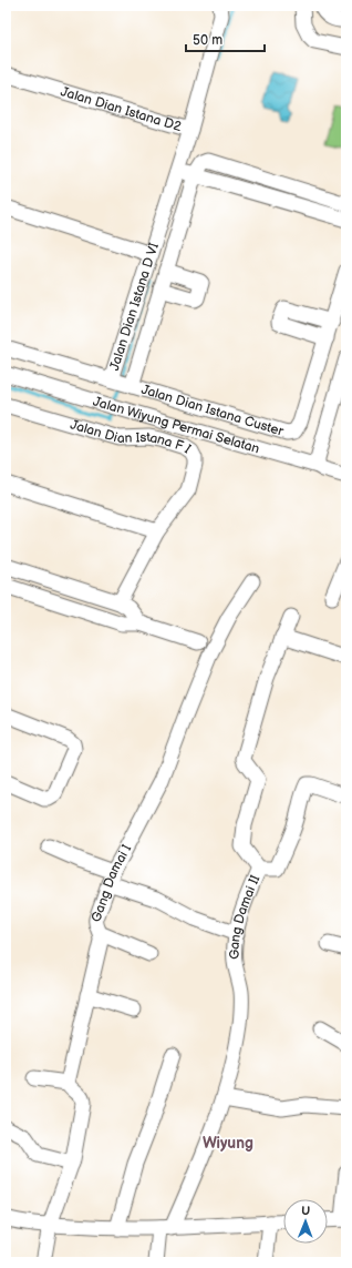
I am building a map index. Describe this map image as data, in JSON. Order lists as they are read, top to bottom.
{
  "streets": {
    "street": [
      "Jalan Dian Istana D2",
      "Jalan Dian Istana D VI",
      "Jalan Dian Istana Custer",
      "Jalan Wiyung Permai Selatan",
      "Jalan Dian Istana F I",
      "Gang Damai I",
      "Gang Damai II"
    ]
  },
  "crossings": [
    ["Jalan Dian Istana D2", "Jalan Dian Istana D VI"],
    ["Jalan Dian Istana D VI", "Jalan Dian Istana Custer"]
  ],
  "districts": ["Wiyung"],
  "scale_bar": "50 m",
  "north": "top"
}
